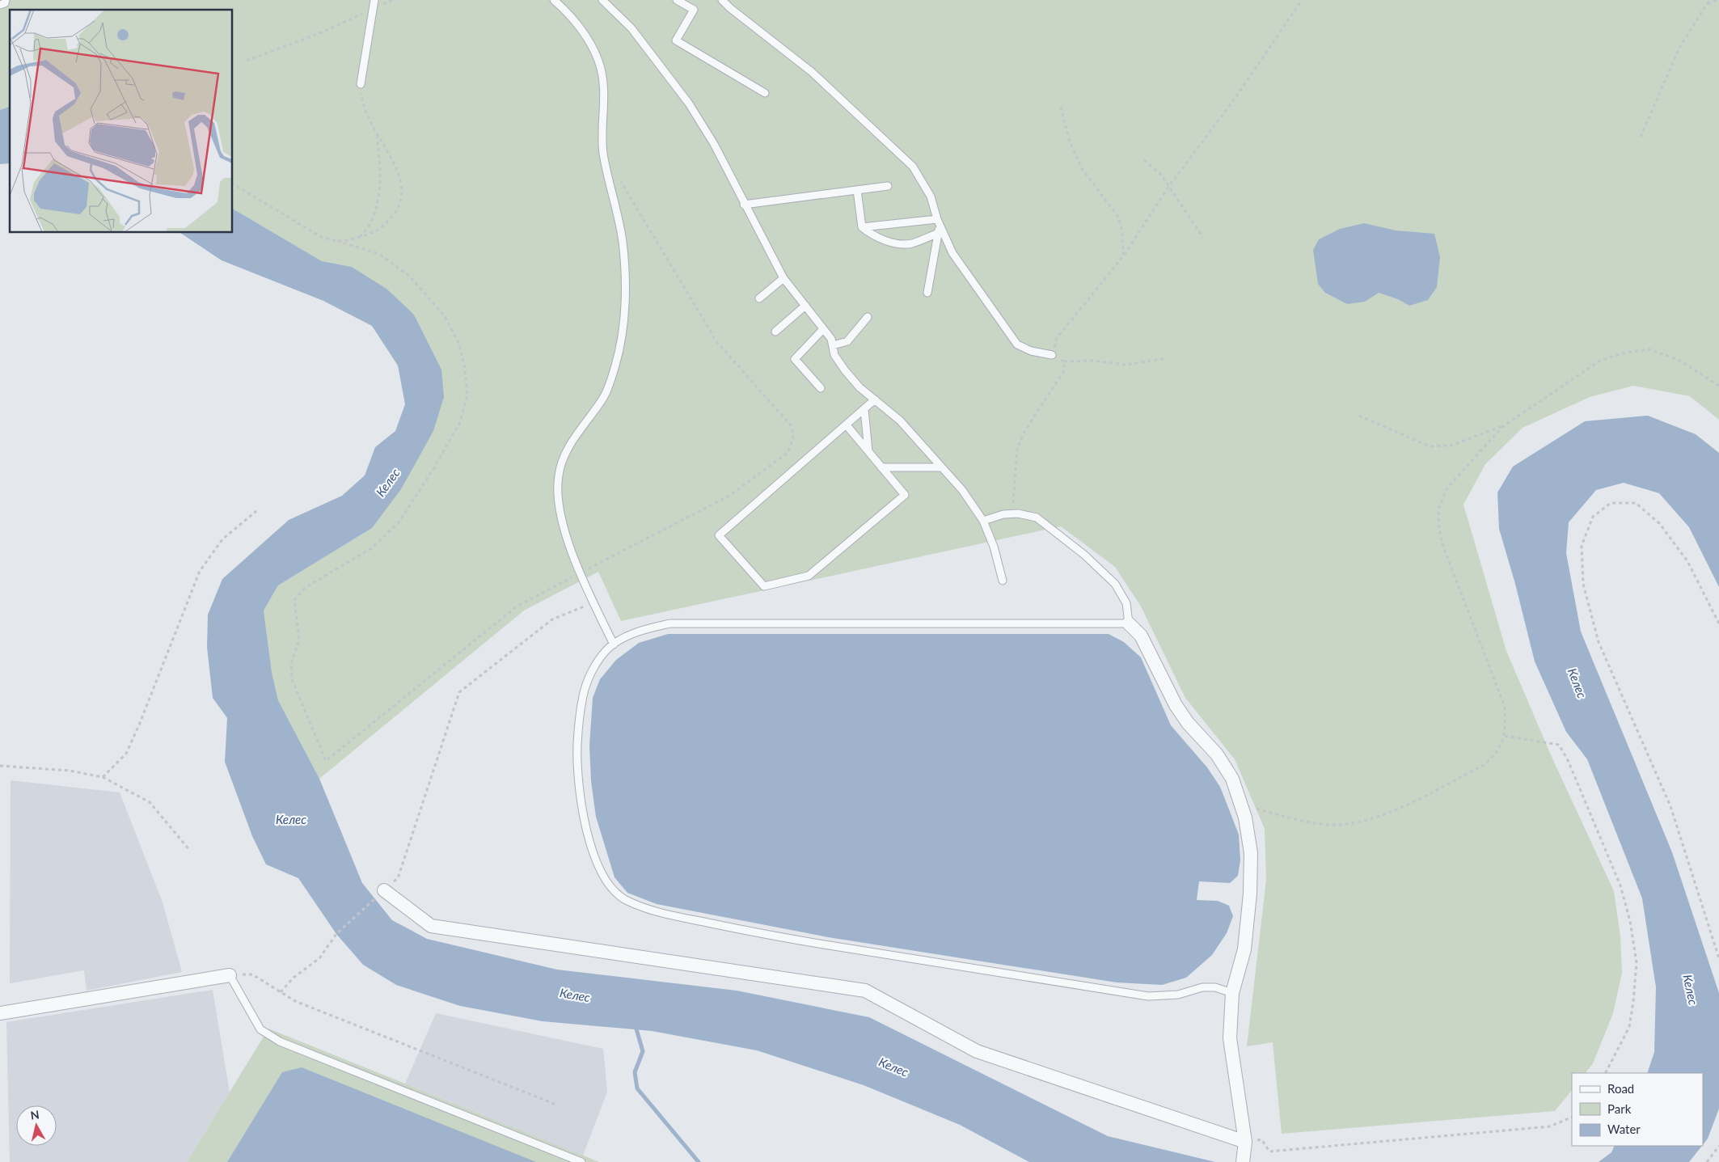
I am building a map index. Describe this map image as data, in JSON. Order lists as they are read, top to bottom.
{
  "water": ["Келес"],
  "legend": ["Road", "Park", "Water"],
  "north": "top"
}
